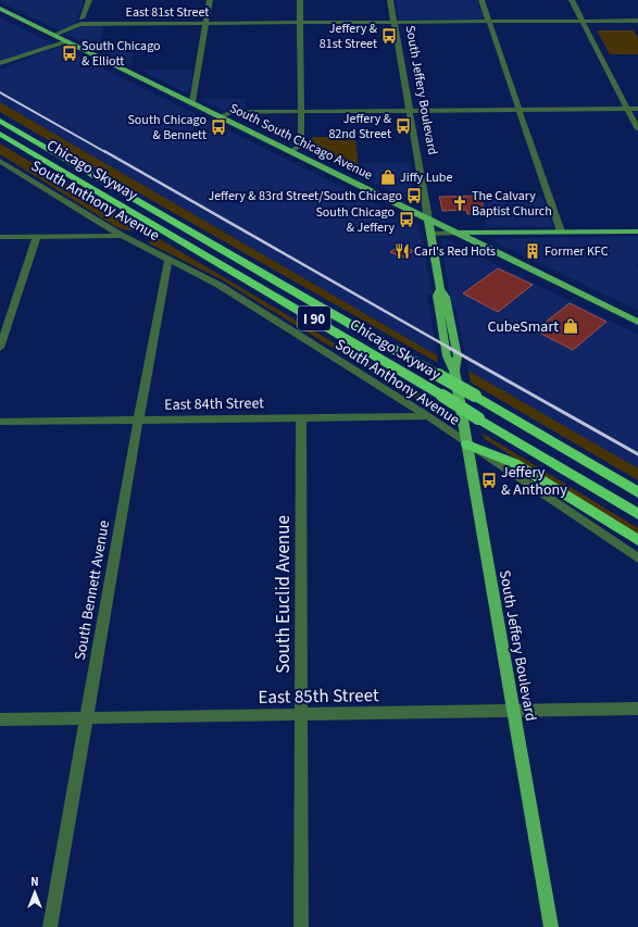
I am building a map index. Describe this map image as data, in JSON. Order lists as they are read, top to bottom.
{
  "streets": {
    "highway": ["Chicago Skyway", "I 90"],
    "main road": ["South Jeffery Boulevard", "South South Chicago Avenue"],
    "street": [
      "East 81st Street",
      "South Anthony Avenue",
      "East 84th Street",
      "South Bennett Avenue",
      "South Euclid Avenue",
      "East 85th Street"
    ]
  },
  "crossings": [
    ["East 81st Street", "South Jeffery Boulevard"],
    ["East 81st Street", "South South Chicago Avenue"],
    ["South Jeffery Boulevard", "South South Chicago Avenue"],
    ["South Jeffery Boulevard", "South Anthony Avenue"],
    ["South Jeffery Boulevard", "East 85th Street"],
    ["South Anthony Avenue", "East 84th Street"],
    ["South Anthony Avenue", "South Bennett Avenue"],
    ["East 84th Street", "South Bennett Avenue"],
    ["East 84th Street", "South Euclid Avenue"],
    ["South Bennett Avenue", "East 85th Street"],
    ["South Euclid Avenue", "East 85th Street"]
  ],
  "places": {
    "bus stop": [
      "Jeffery & 81st Street",
      "South Chicago & Elliott",
      "Jeffery & 82nd Street",
      "South Chicago & Bennett",
      "Jeffery & 83rd Street/South Chicago",
      "South Chicago & Jeffery",
      "Jeffery & Anthony"
    ],
    "shop": ["Jiffy Lube", "CubeSmart"],
    "church": ["The Calvary Baptist Church"],
    "restaurant": ["Carl's Red Hots"],
    "building": ["Former KFC"]
  },
  "north": "top"
}
